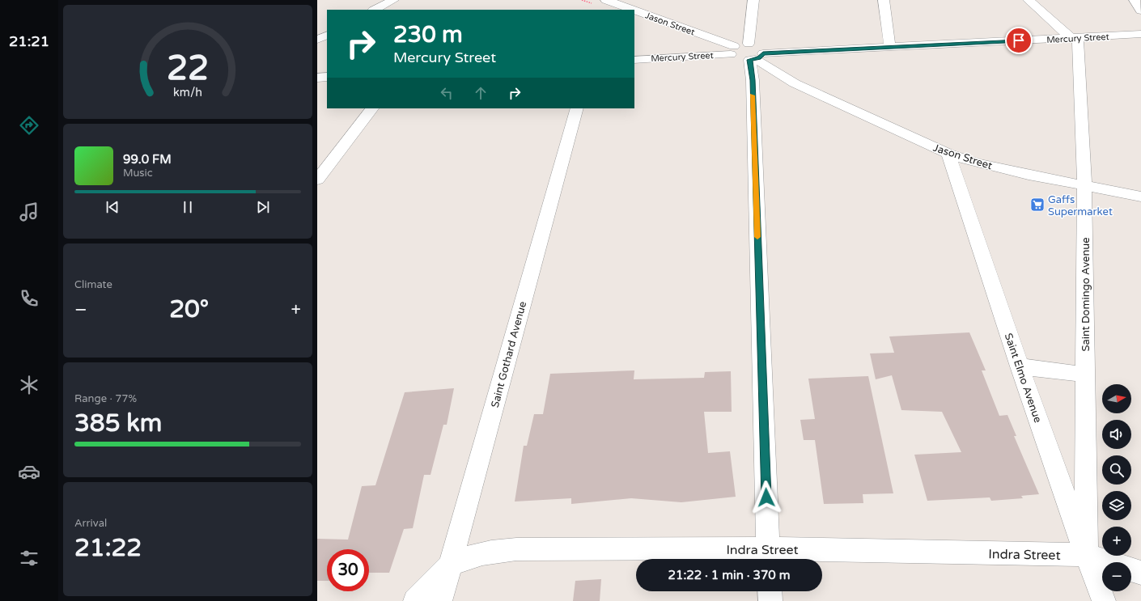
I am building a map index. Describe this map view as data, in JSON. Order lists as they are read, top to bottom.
{
  "streets": {
    "street": [
      "Jason Street",
      "Mercury Street",
      "Saint Domingo Avenue",
      "Saint Gothard Avenue",
      "Saint Elmo Avenue",
      "Indra Street"
    ]
  },
  "crossings": [
    ["Jason Street", "Mercury Street"],
    ["Jason Street", "Saint Domingo Avenue"],
    ["Jason Street", "Saint Elmo Avenue"],
    ["Mercury Street", "Saint Domingo Avenue"],
    ["Saint Domingo Avenue", "Saint Elmo Avenue"],
    ["Saint Domingo Avenue", "Indra Street"],
    ["Saint Gothard Avenue", "Indra Street"],
    ["Saint Elmo Avenue", "Indra Street"]
  ],
  "places": {
    "supermarket": ["Gaffs Supermarket"]
  },
  "north": "right",
  "page": {
    "tabs": "21:21",
    "turn": ["230 m", "Mercury Street"],
    "song": ["99.0 FM", "Music"],
    "tile": [
      "Climate",
      ["Range · 77%", "385 km"],
      ["Arrival", "21:22"]
    ],
    "heat": ["−", "20°", "+"],
    "map_buttons": ["+", "−"],
    "limit": "30",
    "trip": "21:22 · 1 min · 370 m",
    "gauge": ["22", "km/h"]
  }
}
